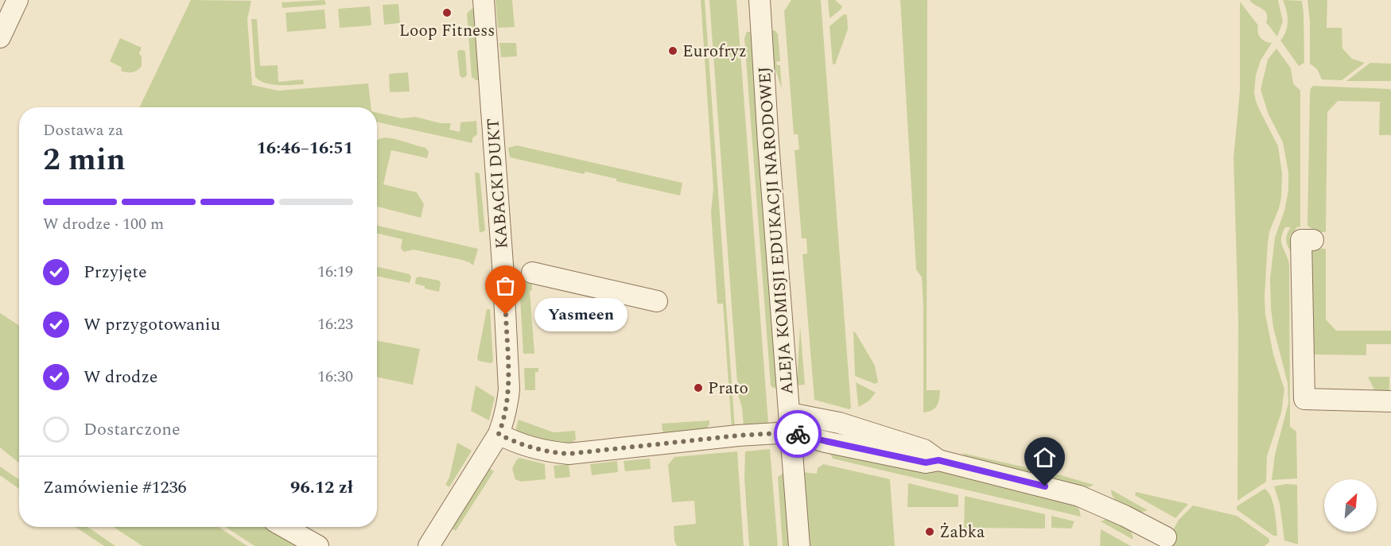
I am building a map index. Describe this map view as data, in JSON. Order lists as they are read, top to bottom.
{
  "streets": {
    "street": ["KABACKI DUKT", "ALEJA KOMISJI EDUKACJI NARODOWEJ"]
  },
  "places": [
    "Loop Fitness",
    "Eurofryz",
    "Yasmeen",
    "Prato",
    "Żabka"
  ],
  "north": "top right",
  "page": {
    "heading": ["2 min", "Dostawa za", "16:46–16:51"],
    "panel": ["Zamówienie #1236", "96.12 zł"],
    "bar": "W drodze · 100 m",
    "list": [
      ["Przyjęte", "16:19"],
      ["W przygotowaniu", "16:23"],
      ["W drodze", "16:30"],
      "Dostarczone"
    ],
    "bubble": "Yasmeen"
  }
}
